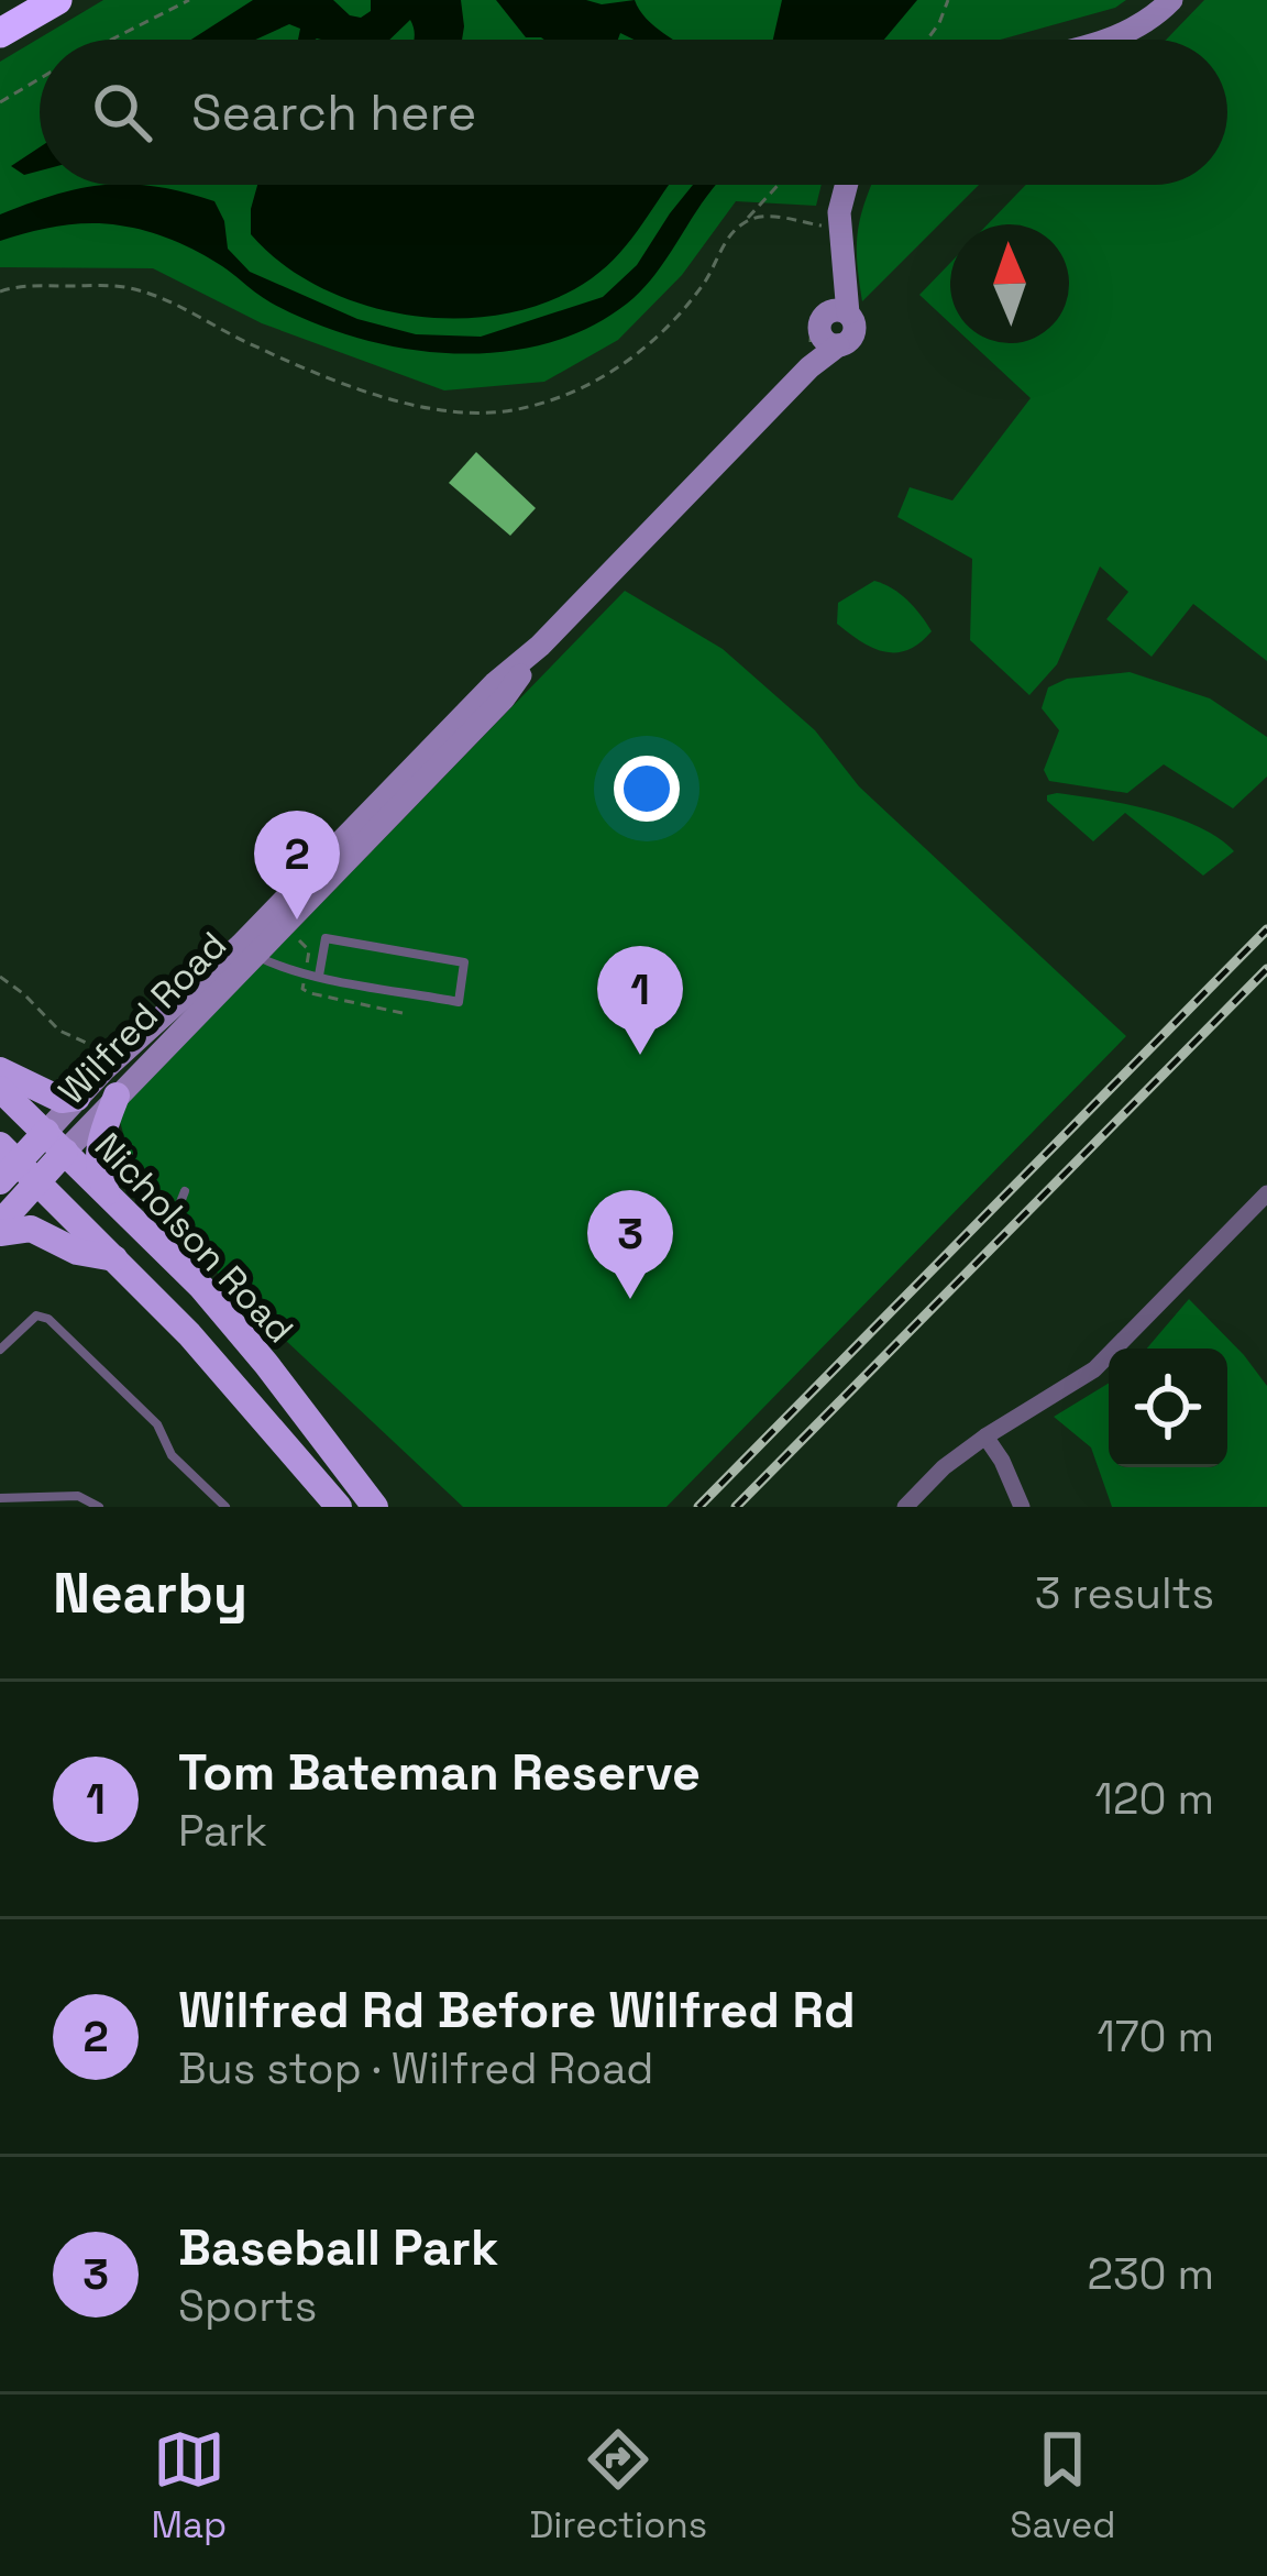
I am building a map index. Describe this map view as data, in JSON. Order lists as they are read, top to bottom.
{
  "streets": {
    "main road": ["Wilfred Road", "Nicholson Road"]
  },
  "crossings": [
    ["Wilfred Road", "Nicholson Road"]
  ],
  "north": "top",
  "page": {
    "search": "Search here",
    "pins": ["2", "1", "3"],
    "heading": ["Nearby", "3 results"],
    "list": [
      {
        "mark": "1",
        "name": "Tom Bateman Reserve",
        "note": "Park",
        "value": "120 m"
      },
      {
        "mark": "2",
        "name": "Wilfred Rd Before Wilfred Rd",
        "note": "Bus stop · Wilfred Road",
        "value": "170 m"
      },
      {
        "mark": "3",
        "name": "Baseball Park",
        "note": "Sports",
        "value": "230 m"
      }
    ],
    "nav": ["Map", "Directions", "Saved"]
  }
}
